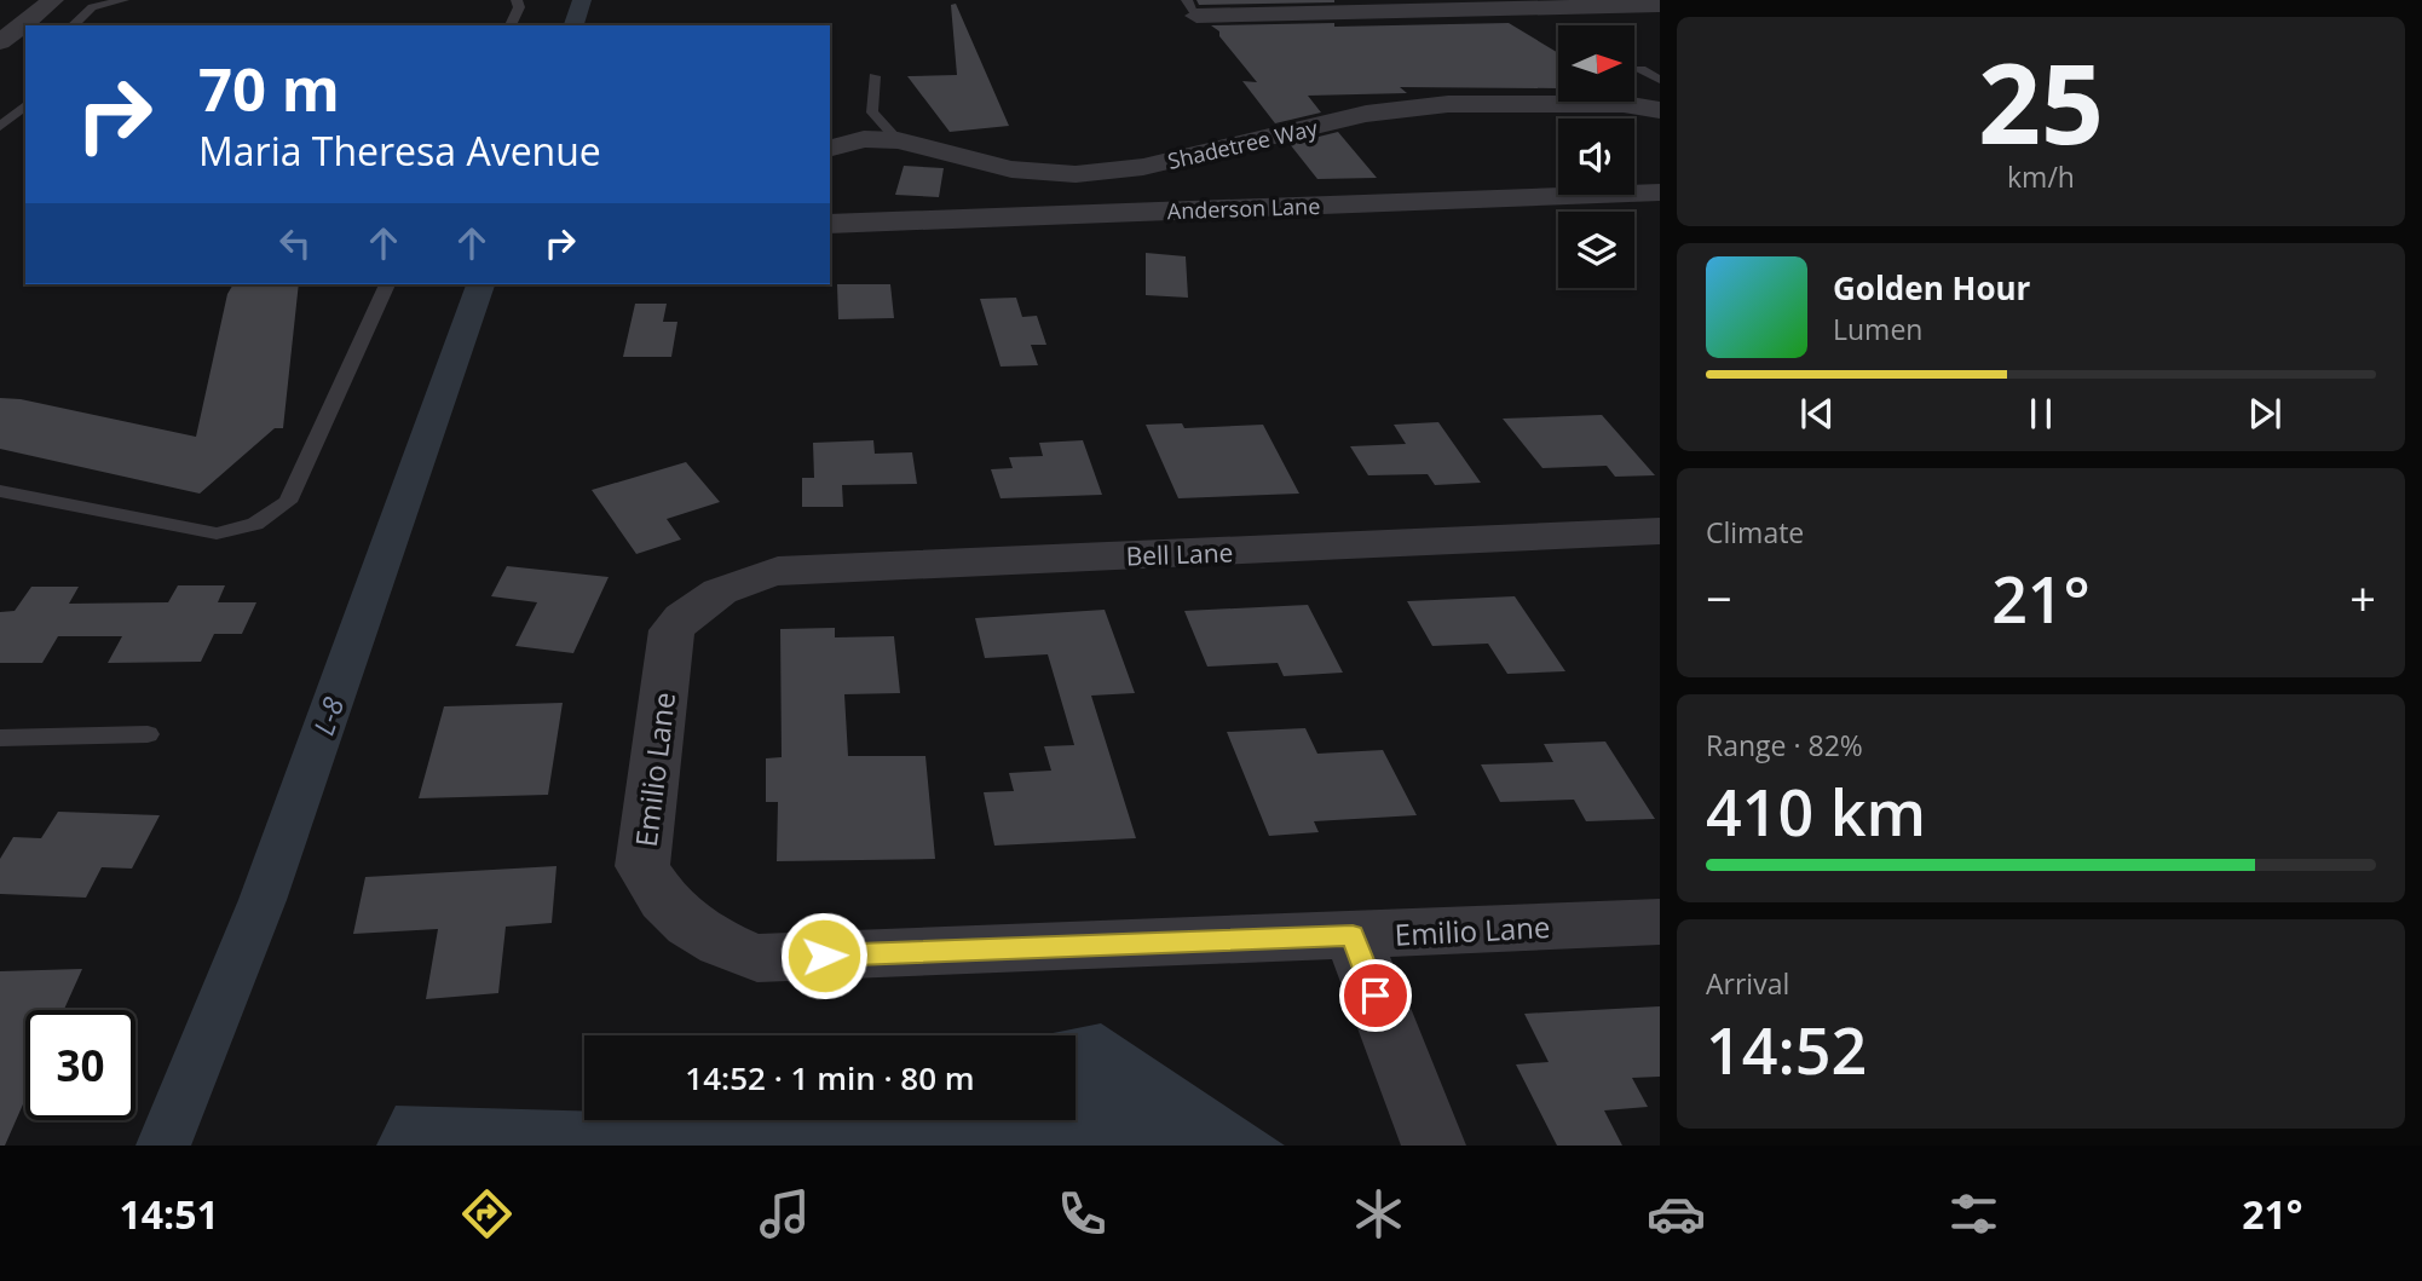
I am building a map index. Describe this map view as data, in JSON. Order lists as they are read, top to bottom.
{
  "streets": {
    "street": [
      "Shadetree Way",
      "Anderson Lane",
      "Bell Lane",
      "Emilio Lane"
    ]
  },
  "crossings": [
    ["Bell Lane", "Emilio Lane"]
  ],
  "water": ["L-8"],
  "north": "right",
  "page": {
    "tile": [
      ["25", "km/h"],
      "Climate",
      ["Range · 82%", "410 km"],
      ["Arrival", "14:52"]
    ],
    "turn": ["70 m", "Maria Theresa Avenue"],
    "song": ["Golden Hour", "Lumen"],
    "heat": ["−", "21°", "+"],
    "limit": "30",
    "trip": "14:52 · 1 min · 80 m",
    "tabs": ["14:51", "21°"]
  }
}
